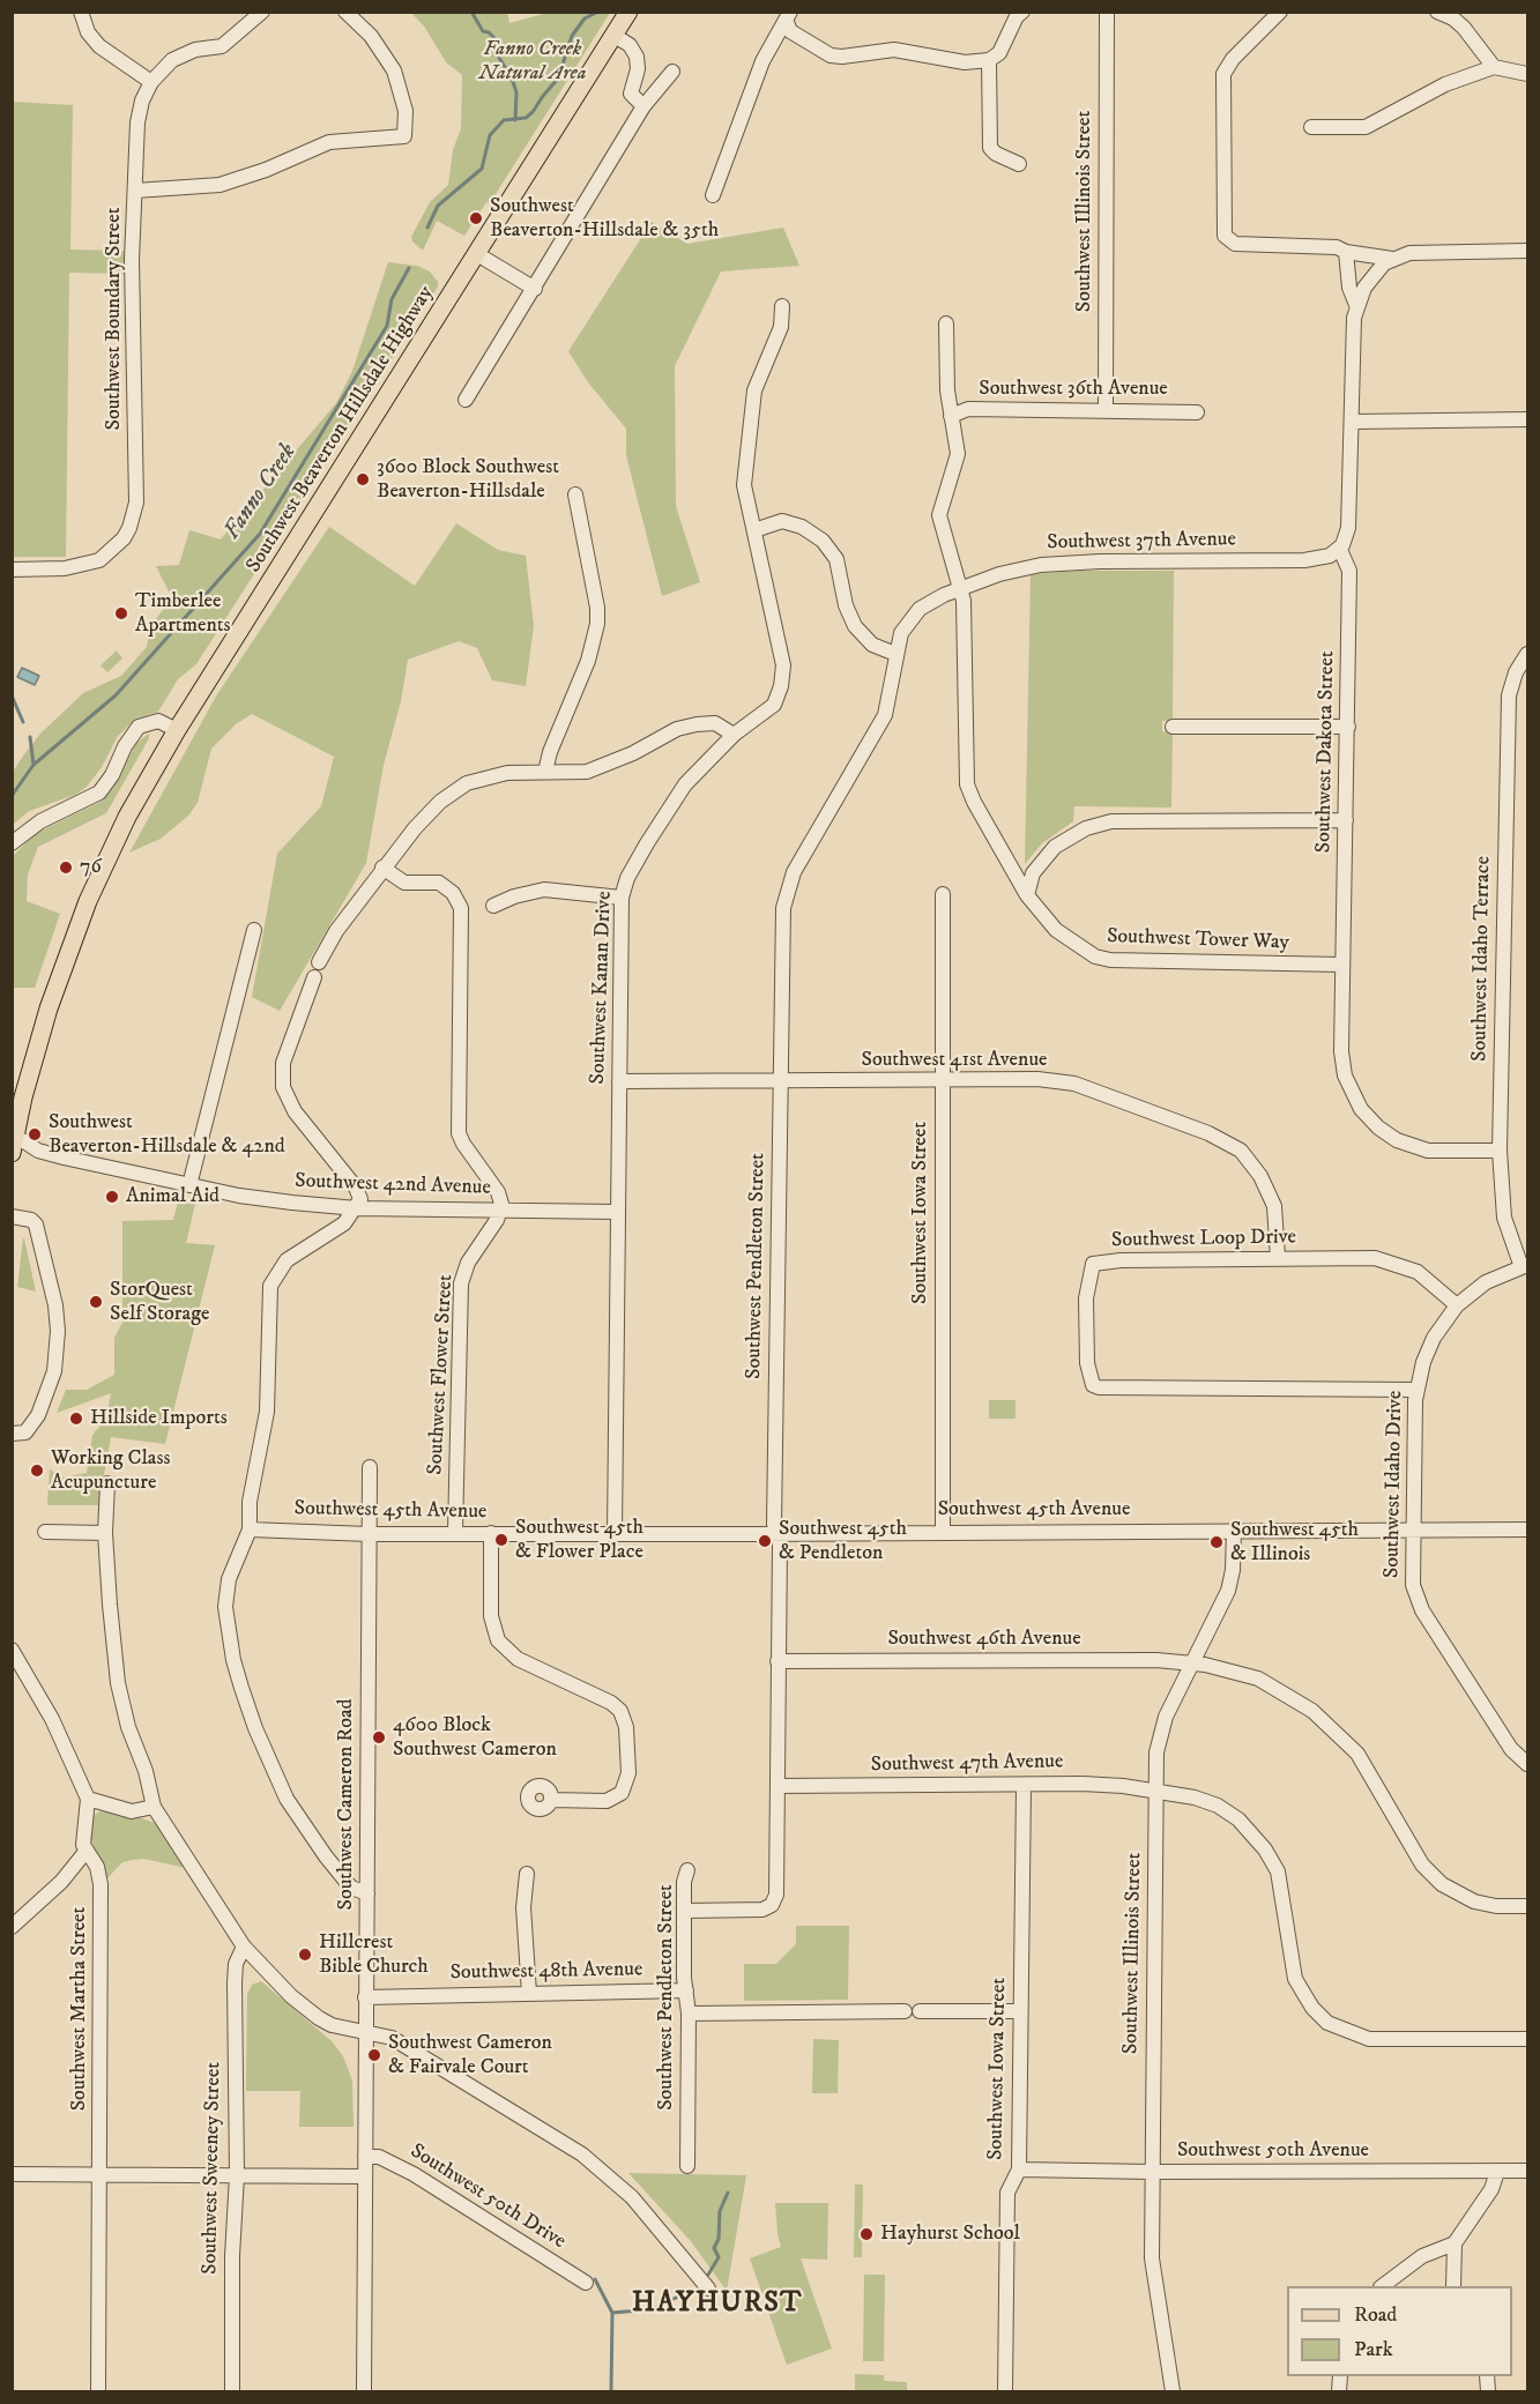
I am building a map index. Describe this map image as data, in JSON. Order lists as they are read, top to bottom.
{
  "streets": {
    "main road": ["Southwest Beaverton Hillsdale Highway"],
    "street": [
      "Southwest Illinois Street",
      "Southwest Boundary Street",
      "Southwest 36th Avenue",
      "Southwest 37th Avenue",
      "Southwest Dakota Street",
      "Southwest Tower Way",
      "Southwest Idaho Terrace",
      "Southwest Kanan Drive",
      "Southwest 41st Avenue",
      "Southwest 42nd Avenue",
      "Southwest Iowa Street",
      "Southwest Loop Drive",
      "Southwest Pendleton Street",
      "Southwest Flower Street",
      "Southwest Idaho Drive",
      "Southwest 45th Avenue",
      "Southwest 46th Avenue",
      "Southwest 47th Avenue",
      "Southwest Cameron Road",
      "Southwest 48th Avenue",
      "Southwest Martha Street",
      "Southwest 50th Avenue",
      "Southwest Sweeney Street",
      "Southwest 50th Drive"
    ]
  },
  "crossings": [
    ["Southwest Illinois Street", "Southwest 36th Avenue"],
    ["Southwest Illinois Street", "Southwest 45th Avenue"],
    ["Southwest Illinois Street", "Southwest 46th Avenue"],
    ["Southwest Illinois Street", "Southwest 47th Avenue"],
    ["Southwest Illinois Street", "Southwest 50th Avenue"],
    ["Southwest Beaverton Hillsdale Highway", "Southwest 42nd Avenue"],
    ["Southwest 37th Avenue", "Southwest Dakota Street"],
    ["Southwest 37th Avenue", "Southwest Tower Way"],
    ["Southwest 37th Avenue", "Southwest Pendleton Street"],
    ["Southwest Dakota Street", "Southwest Tower Way"],
    ["Southwest Dakota Street", "Southwest Idaho Terrace"],
    ["Southwest Idaho Terrace", "Southwest Idaho Drive"],
    ["Southwest Kanan Drive", "Southwest 41st Avenue"],
    ["Southwest Kanan Drive", "Southwest 42nd Avenue"],
    ["Southwest Kanan Drive", "Southwest 45th Avenue"],
    ["Southwest 41st Avenue", "Southwest Iowa Street"],
    ["Southwest 41st Avenue", "Southwest Loop Drive"],
    ["Southwest 41st Avenue", "Southwest Pendleton Street"],
    ["Southwest 42nd Avenue", "Southwest Flower Street"],
    ["Southwest Iowa Street", "Southwest 45th Avenue"],
    ["Southwest Iowa Street", "Southwest 47th Avenue"],
    ["Southwest Iowa Street", "Southwest 50th Avenue"],
    ["Southwest Loop Drive", "Southwest Idaho Drive"],
    ["Southwest Pendleton Street", "Southwest 45th Avenue"],
    ["Southwest Pendleton Street", "Southwest 46th Avenue"],
    ["Southwest Pendleton Street", "Southwest 47th Avenue"],
    ["Southwest Pendleton Street", "Southwest 48th Avenue"],
    ["Southwest Flower Street", "Southwest 45th Avenue"],
    ["Southwest Idaho Drive", "Southwest 45th Avenue"],
    ["Southwest 45th Avenue", "Southwest Cameron Road"],
    ["Southwest Cameron Road", "Southwest 48th Avenue"],
    ["Southwest Cameron Road", "Southwest 50th Drive"]
  ],
  "districts": ["HAYHURST"],
  "water": ["Fanno Creek"],
  "parks": ["Fanno Creek Natural Area"],
  "places": [
    "Southwest Beaverton-Hillsdale & 35th",
    "3600 Block Southwest Beaverton-Hillsdale",
    "Timberlee Apartments",
    "76",
    "Southwest Beaverton-Hillsdale & 42nd",
    "Animal Aid",
    "StorQuest Self Storage",
    "Hillside Imports",
    "Working Class Acupuncture",
    "Southwest 45th & Flower Place",
    "Southwest 45th & Pendleton",
    "Southwest 45th & Illinois",
    "4600 Block Southwest Cameron",
    "Hillcrest Bible Church",
    "Southwest Cameron & Fairvale Court",
    "Hayhurst School"
  ],
  "legend": ["Road", "Park"]
}
